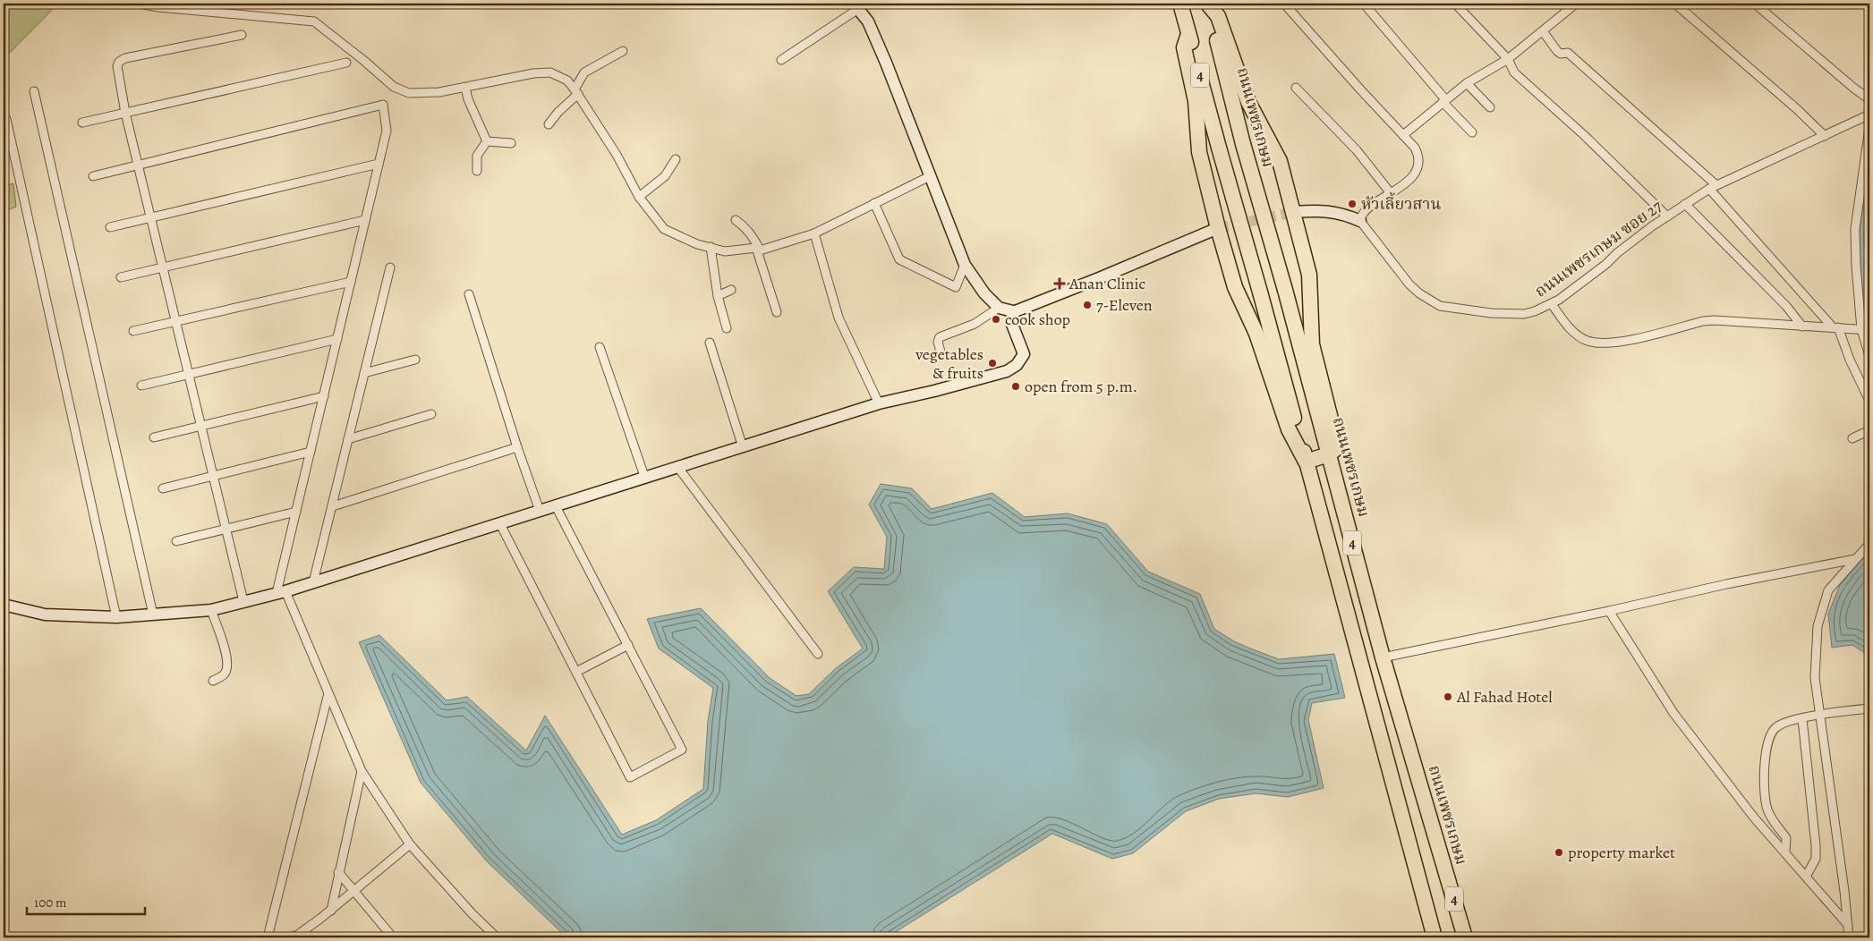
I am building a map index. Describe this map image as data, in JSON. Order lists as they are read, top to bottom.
{
  "streets": {
    "highway": ["4", "ถนนเพชรเกษม"],
    "street": ["ถนนเพชรเกษม ซอย 27"]
  },
  "places": {
    "other": [
      "หัวเลี้ยวสาน",
      "7-Eleven",
      "cook shop",
      "vegetables & fruits",
      "open from 5 p.m.",
      "Al Fahad Hotel",
      "property market"
    ],
    "health": ["Anan Clinic"]
  },
  "scale_bar": "100 m"
}
